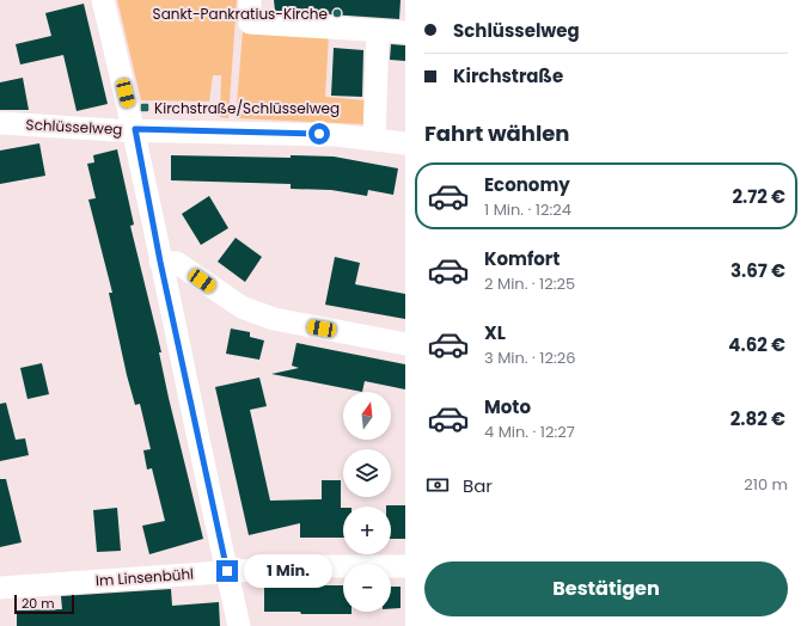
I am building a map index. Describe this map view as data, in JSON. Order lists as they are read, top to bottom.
{
  "streets": {
    "street": ["Schlüsselweg", "Im Linsenbühl"]
  },
  "places": {
    "other": ["Sankt-Pankratius-Kirche"],
    "transit": ["Kirchstraße/Schlüsselweg"]
  },
  "scale_bar": "20 m",
  "north": "top",
  "page": {
    "banner": ["Schlüsselweg", "Kirchstraße"],
    "heading": "Fahrt wählen",
    "list": [
      {
        "name": "Economy",
        "note": "1 Min. · 12:24",
        "value": "2.72 €"
      },
      {
        "name": "Komfort",
        "note": "2 Min. · 12:25",
        "value": "3.67 €"
      },
      {
        "name": "XL",
        "note": "3 Min. · 12:26",
        "value": "4.62 €"
      },
      {
        "name": "Moto",
        "note": "4 Min. · 12:27",
        "value": "2.82 €"
      }
    ],
    "map_buttons": ["+", "−"],
    "pay": ["Bar", "210 m"],
    "buttons": "Bestätigen",
    "bubble": "1 Min.",
    "scale": "20 m"
  }
}
